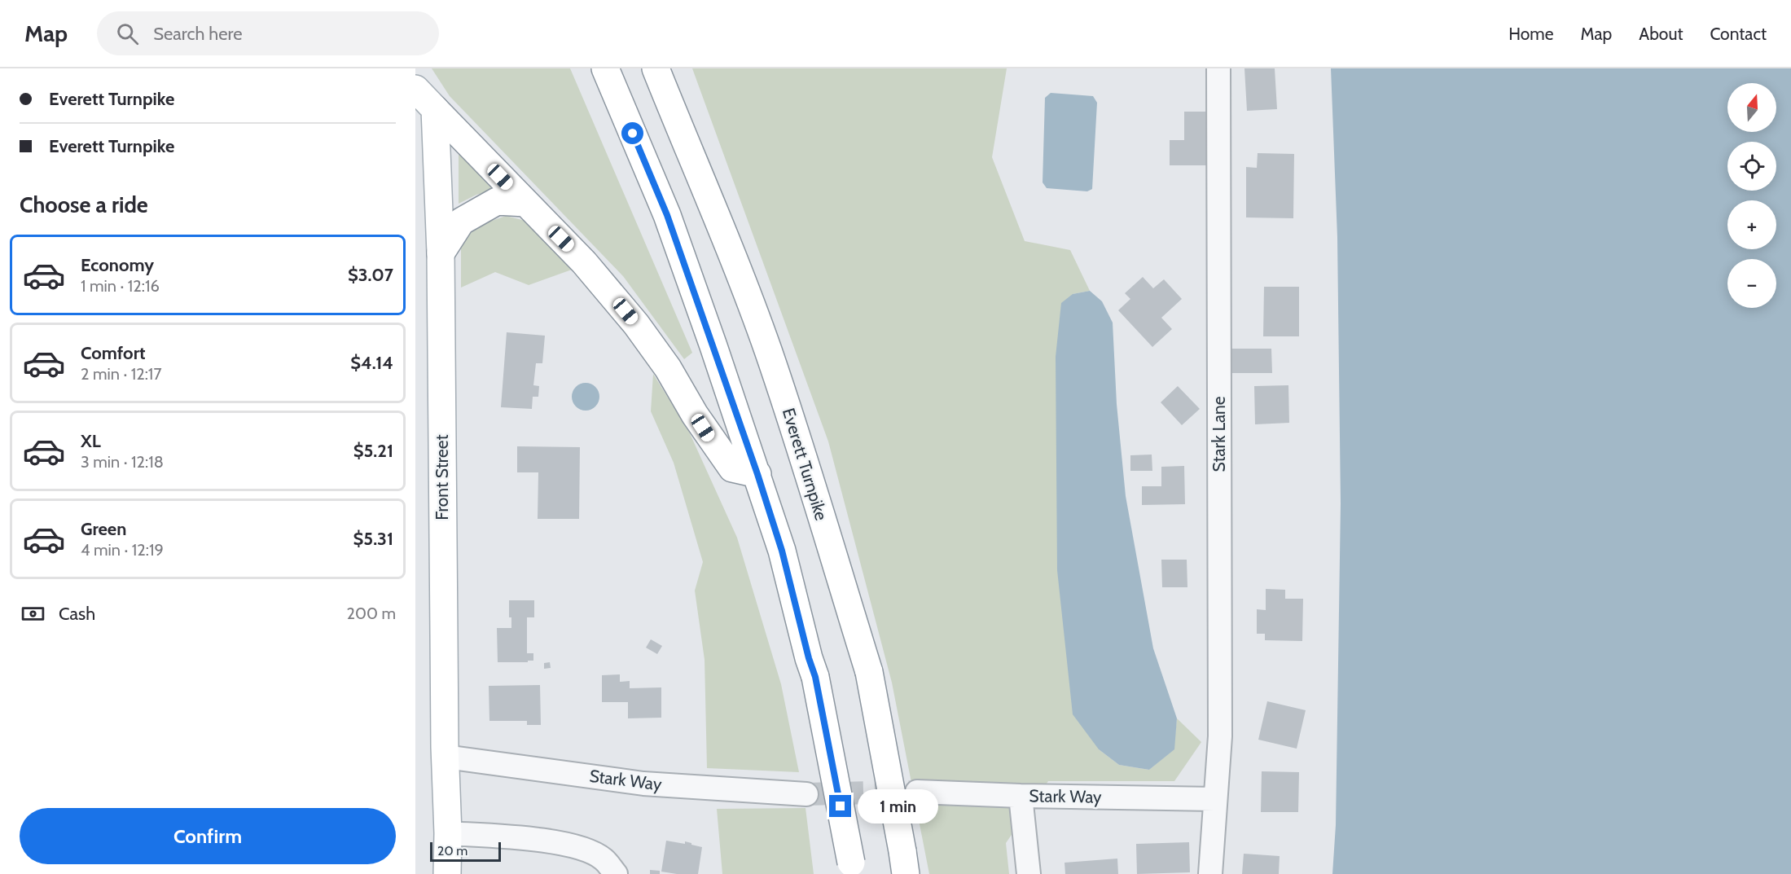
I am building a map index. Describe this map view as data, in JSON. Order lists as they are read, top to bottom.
{
  "streets": {
    "main road": ["Everett Turnpike", "Front Street"],
    "street": ["Stark Lane", "Stark Way"]
  },
  "crossings": [
    ["Stark Lane", "Stark Way"],
    ["Front Street", "Stark Way"]
  ],
  "scale_bar": "20 m",
  "north": "top",
  "page": {
    "header": "Map",
    "search": "Search here",
    "nav": [
      "Home",
      "Map",
      "About",
      "Contact"
    ],
    "banner": ["Everett Turnpike", "Everett Turnpike"],
    "map_buttons": ["+", "−"],
    "heading": "Choose a ride",
    "list": [
      {
        "name": "Economy",
        "note": "1 min · 12:16",
        "value": "$3.07"
      },
      {
        "name": "Comfort",
        "note": "2 min · 12:17",
        "value": "$4.14"
      },
      {
        "name": "XL",
        "note": "3 min · 12:18",
        "value": "$5.21"
      },
      {
        "name": "Green",
        "note": "4 min · 12:19",
        "value": "$5.31"
      }
    ],
    "pay": ["Cash", "200 m"],
    "bubble": "1 min",
    "buttons": "Confirm",
    "scale": "20 m"
  }
}
